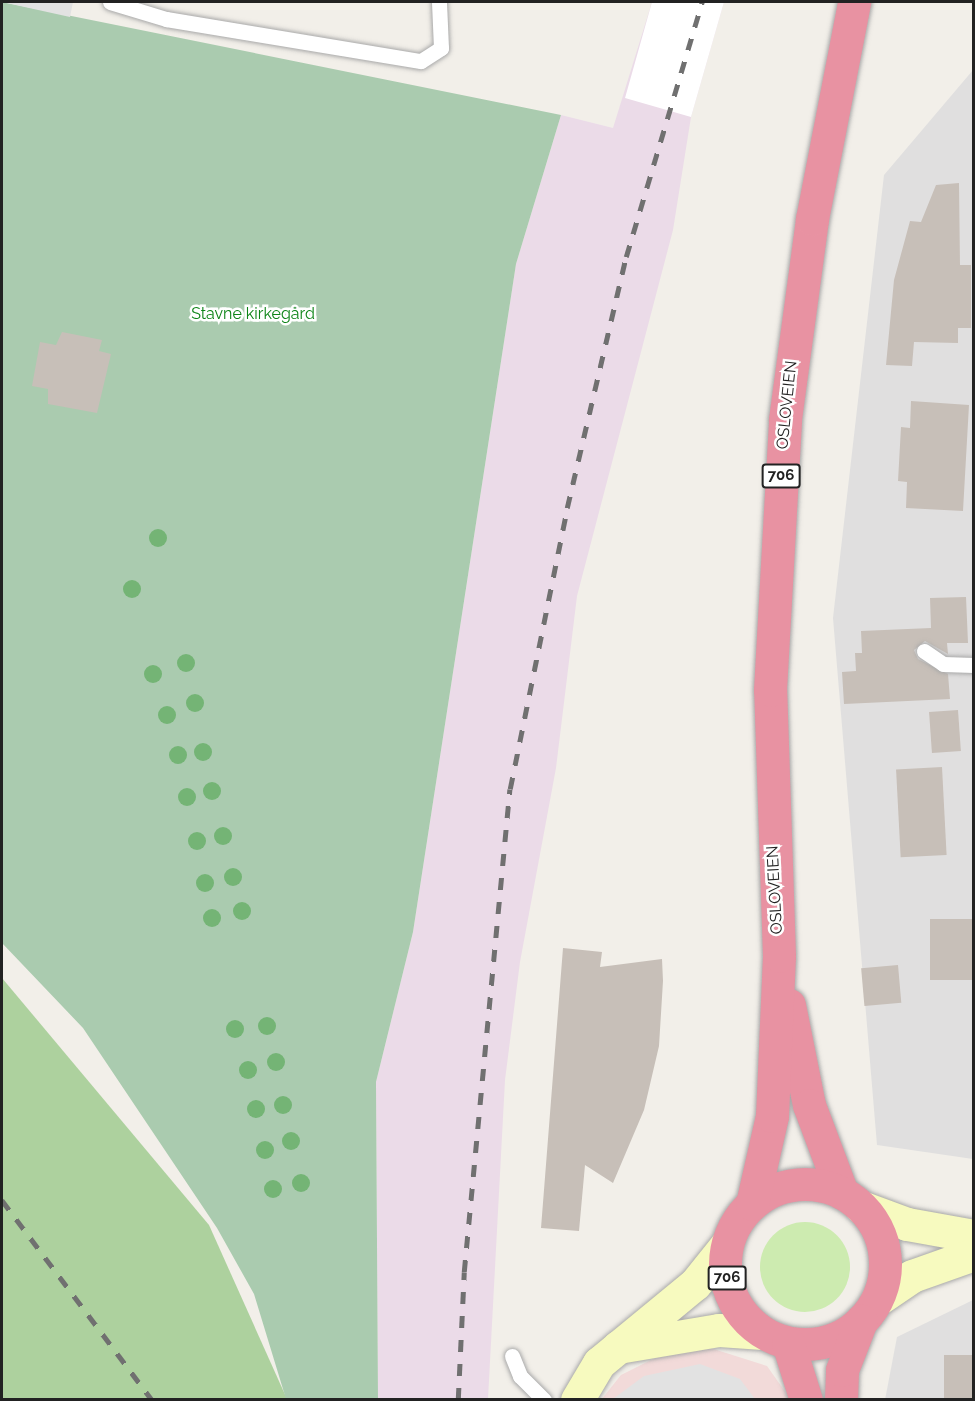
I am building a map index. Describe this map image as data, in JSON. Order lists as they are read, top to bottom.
{
  "streets": {
    "highway": ["OSLOVEIEN", "706"]
  },
  "crossings": [
    ["OSLOVEIEN", "706"]
  ],
  "parks": ["Stavne kirkegård"]
}
